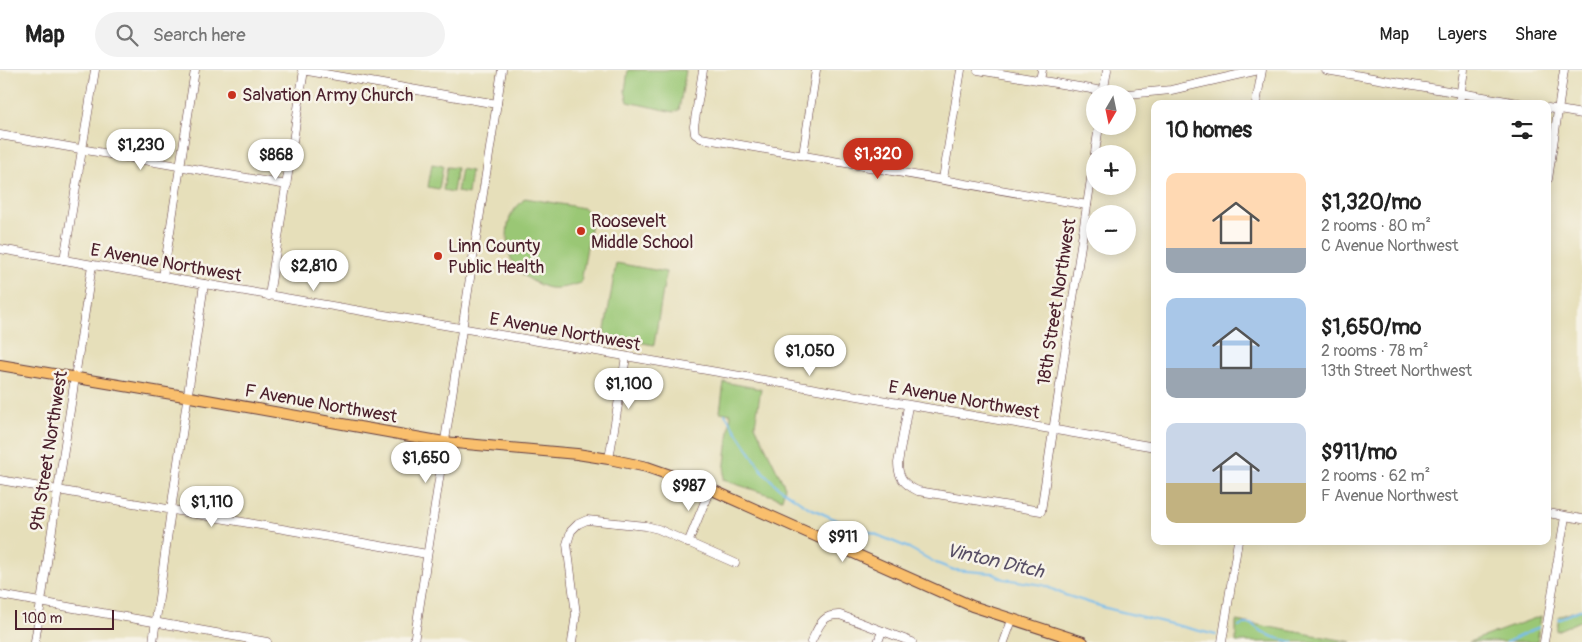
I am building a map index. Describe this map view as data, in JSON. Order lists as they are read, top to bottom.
{
  "streets": {
    "main road": ["F Avenue Northwest"],
    "street": ["E Avenue Northwest", "18th Street Northwest", "9th Street Northwest"]
  },
  "crossings": [
    ["E Avenue Northwest", "18th Street Northwest"],
    ["E Avenue Northwest", "9th Street Northwest"],
    ["F Avenue Northwest", "9th Street Northwest"]
  ],
  "water": ["Vinton Ditch"],
  "places": ["Salvation Army Church", "Roosevelt Middle School", "Linn County Public Health"],
  "scale_bar": "100 m",
  "north": "bottom",
  "page": {
    "header": "Map",
    "search": "Search here",
    "nav": ["Map", "Layers", "Share"],
    "map_buttons": ["+", "−"],
    "heading": "10 homes",
    "price": [
      "$1,230",
      "$1,320",
      "$868",
      "$2,810",
      "$1,050",
      "$1,100",
      "$1,650",
      "$987",
      "$1,110",
      "$911"
    ],
    "list": [
      {
        "name": "$1,320/mo",
        "note": "2 rooms · 80 m² · C Avenue Northwest"
      },
      {
        "name": "$1,650/mo",
        "note": "2 rooms · 78 m² · 13th Street Northwest"
      },
      {
        "name": "$911/mo",
        "note": "2 rooms · 62 m² · F Avenue Northwest"
      }
    ],
    "scale": "100 m"
  }
}
